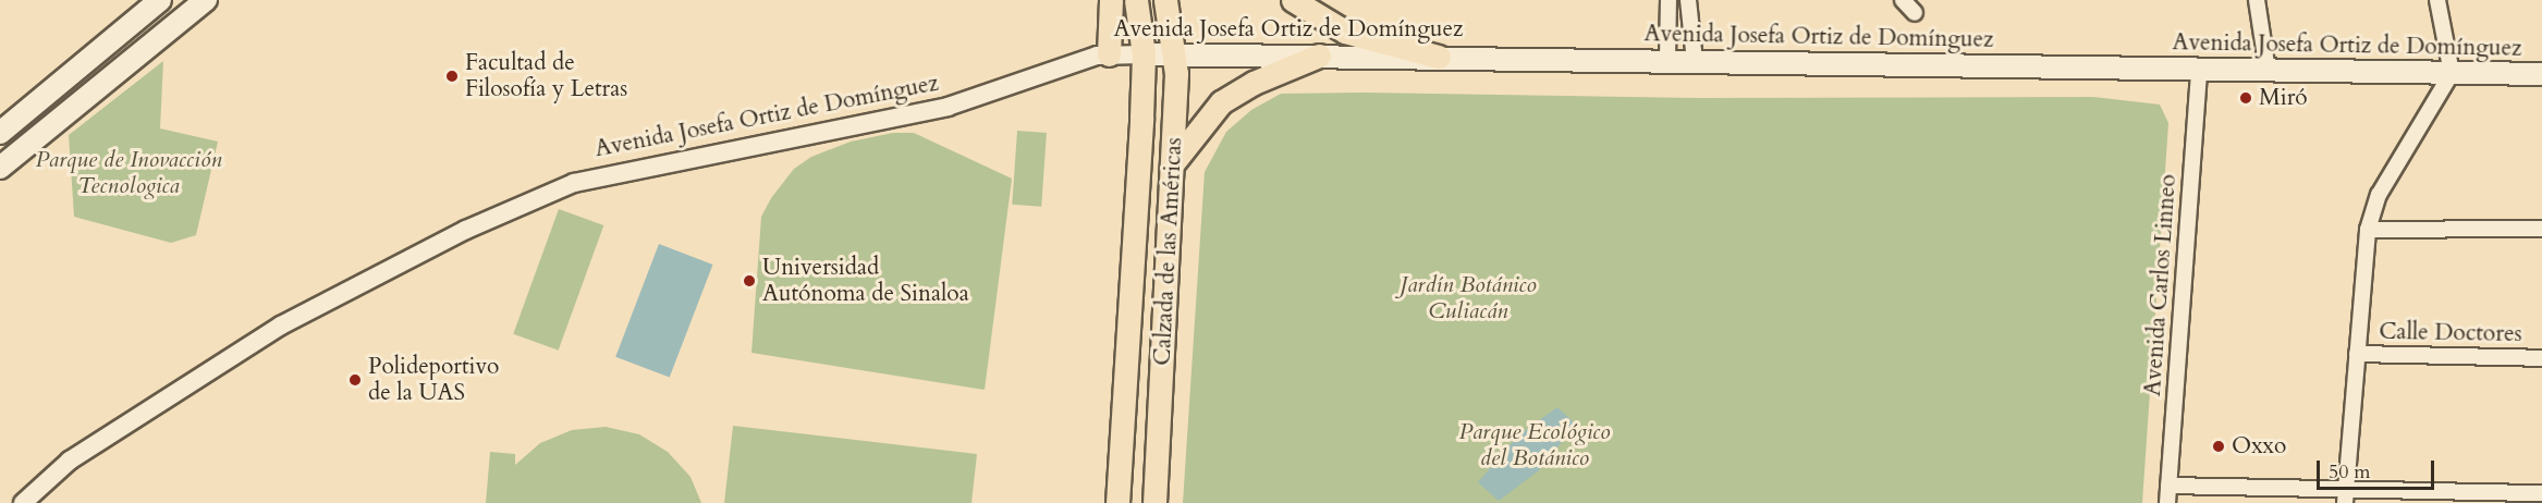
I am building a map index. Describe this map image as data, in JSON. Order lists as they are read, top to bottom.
{
  "streets": {
    "main road": ["Avenida Josefa Ortiz de Domínguez", "Calzada de las Américas"],
    "street": ["Avenida Carlos Linneo", "Calle Doctores"]
  },
  "crossings": [
    ["Avenida Josefa Ortiz de Domínguez", "Calzada de las Américas"],
    ["Avenida Josefa Ortiz de Domínguez", "Avenida Carlos Linneo"]
  ],
  "parks": ["Parque de Inovacción Tecnologica", "Jardín Botánico Culiacán", "Parque Ecológico del Botánico"],
  "places": [
    "Facultad de Filosofía y Letras",
    "Miró",
    "Universidad Autónoma de Sinaloa",
    "Polideportivo de la UAS",
    "Oxxo"
  ],
  "scale_bar": "50 m"
}
